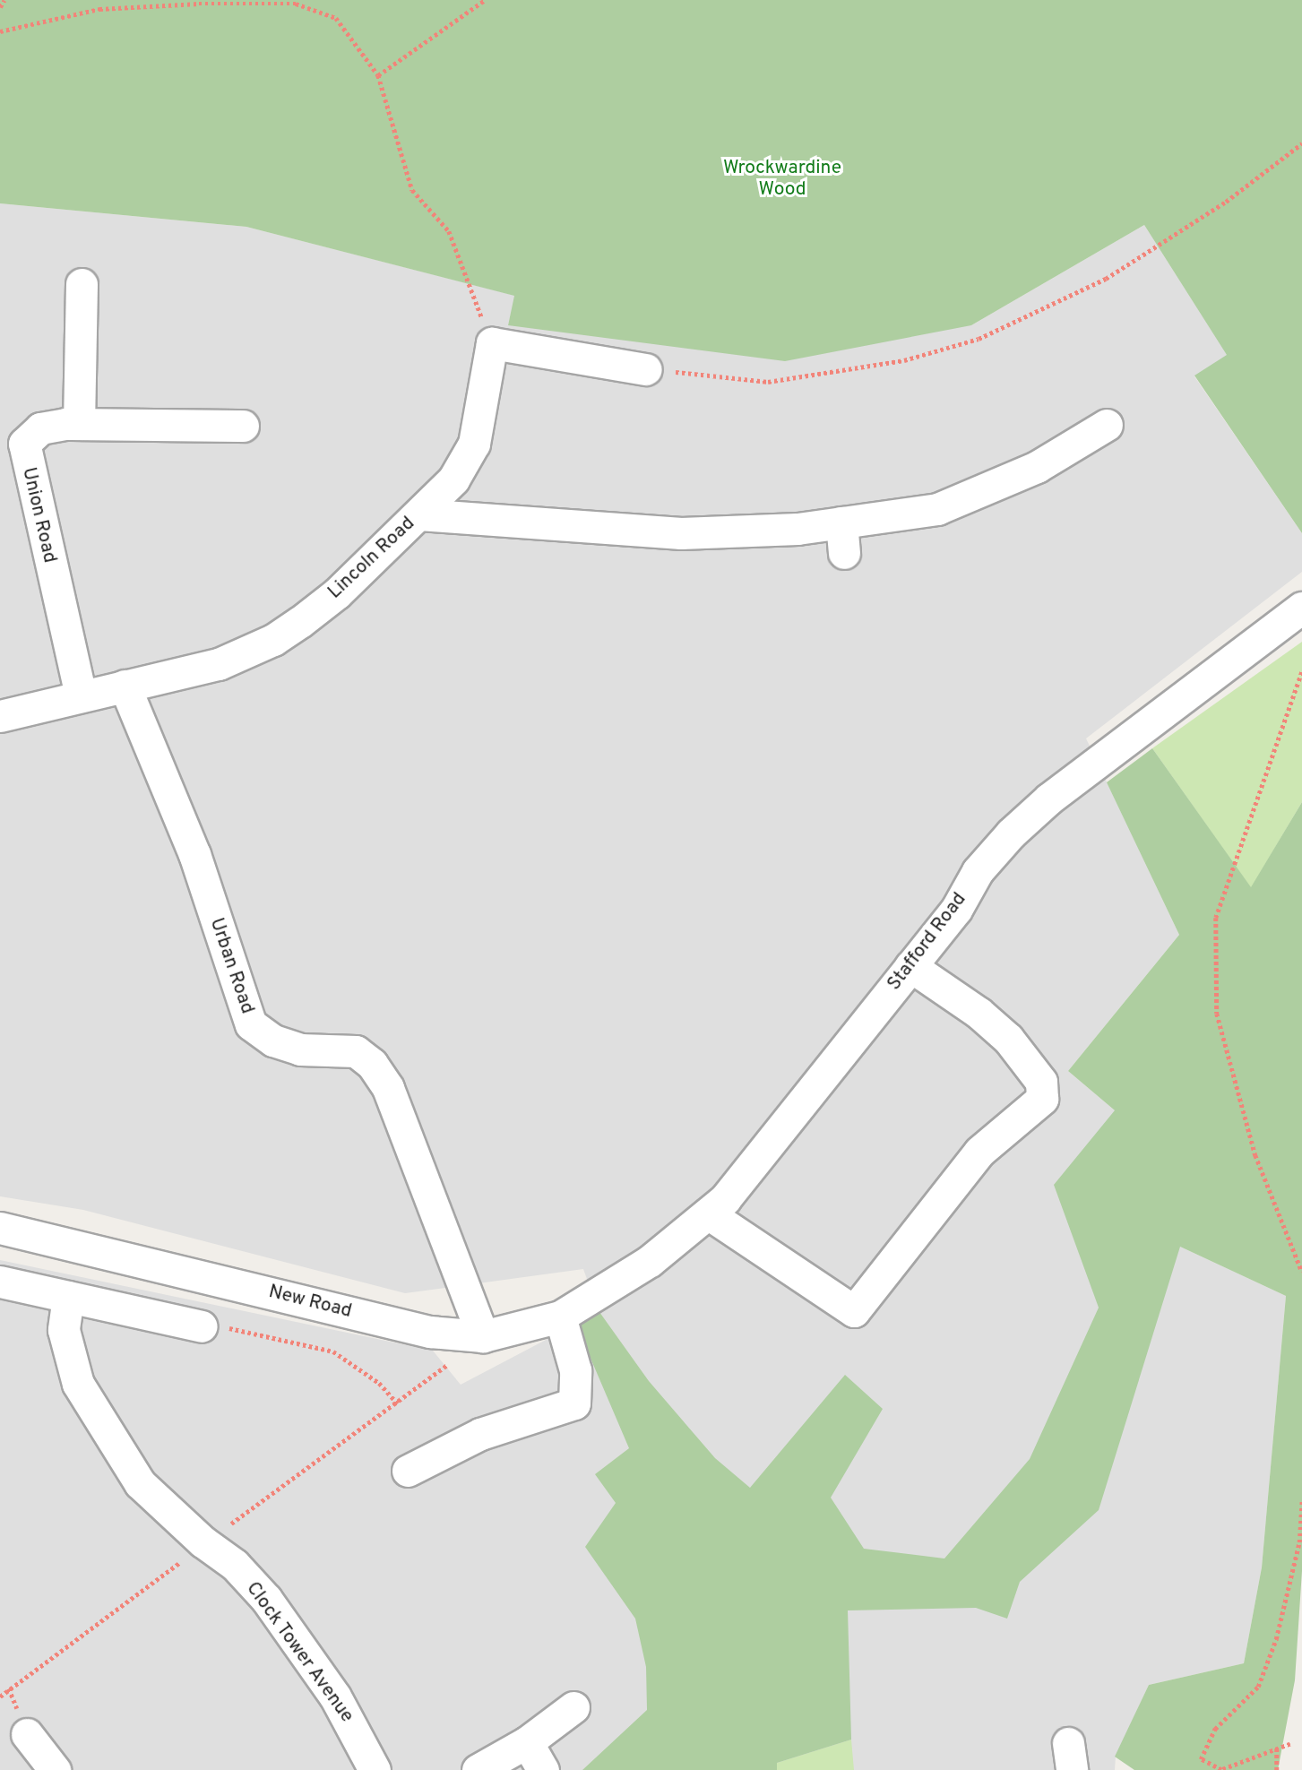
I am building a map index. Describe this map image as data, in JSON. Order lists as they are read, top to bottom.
{
  "streets": {
    "street": [
      "Union Road",
      "Lincoln Road",
      "Stafford Road",
      "Urban Road",
      "New Road",
      "Clock Tower Avenue"
    ]
  },
  "crossings": [
    ["Union Road", "Lincoln Road"],
    ["Lincoln Road", "Urban Road"],
    ["Stafford Road", "New Road"],
    ["Urban Road", "New Road"]
  ],
  "parks": ["Wrockwardine Wood"]
}
